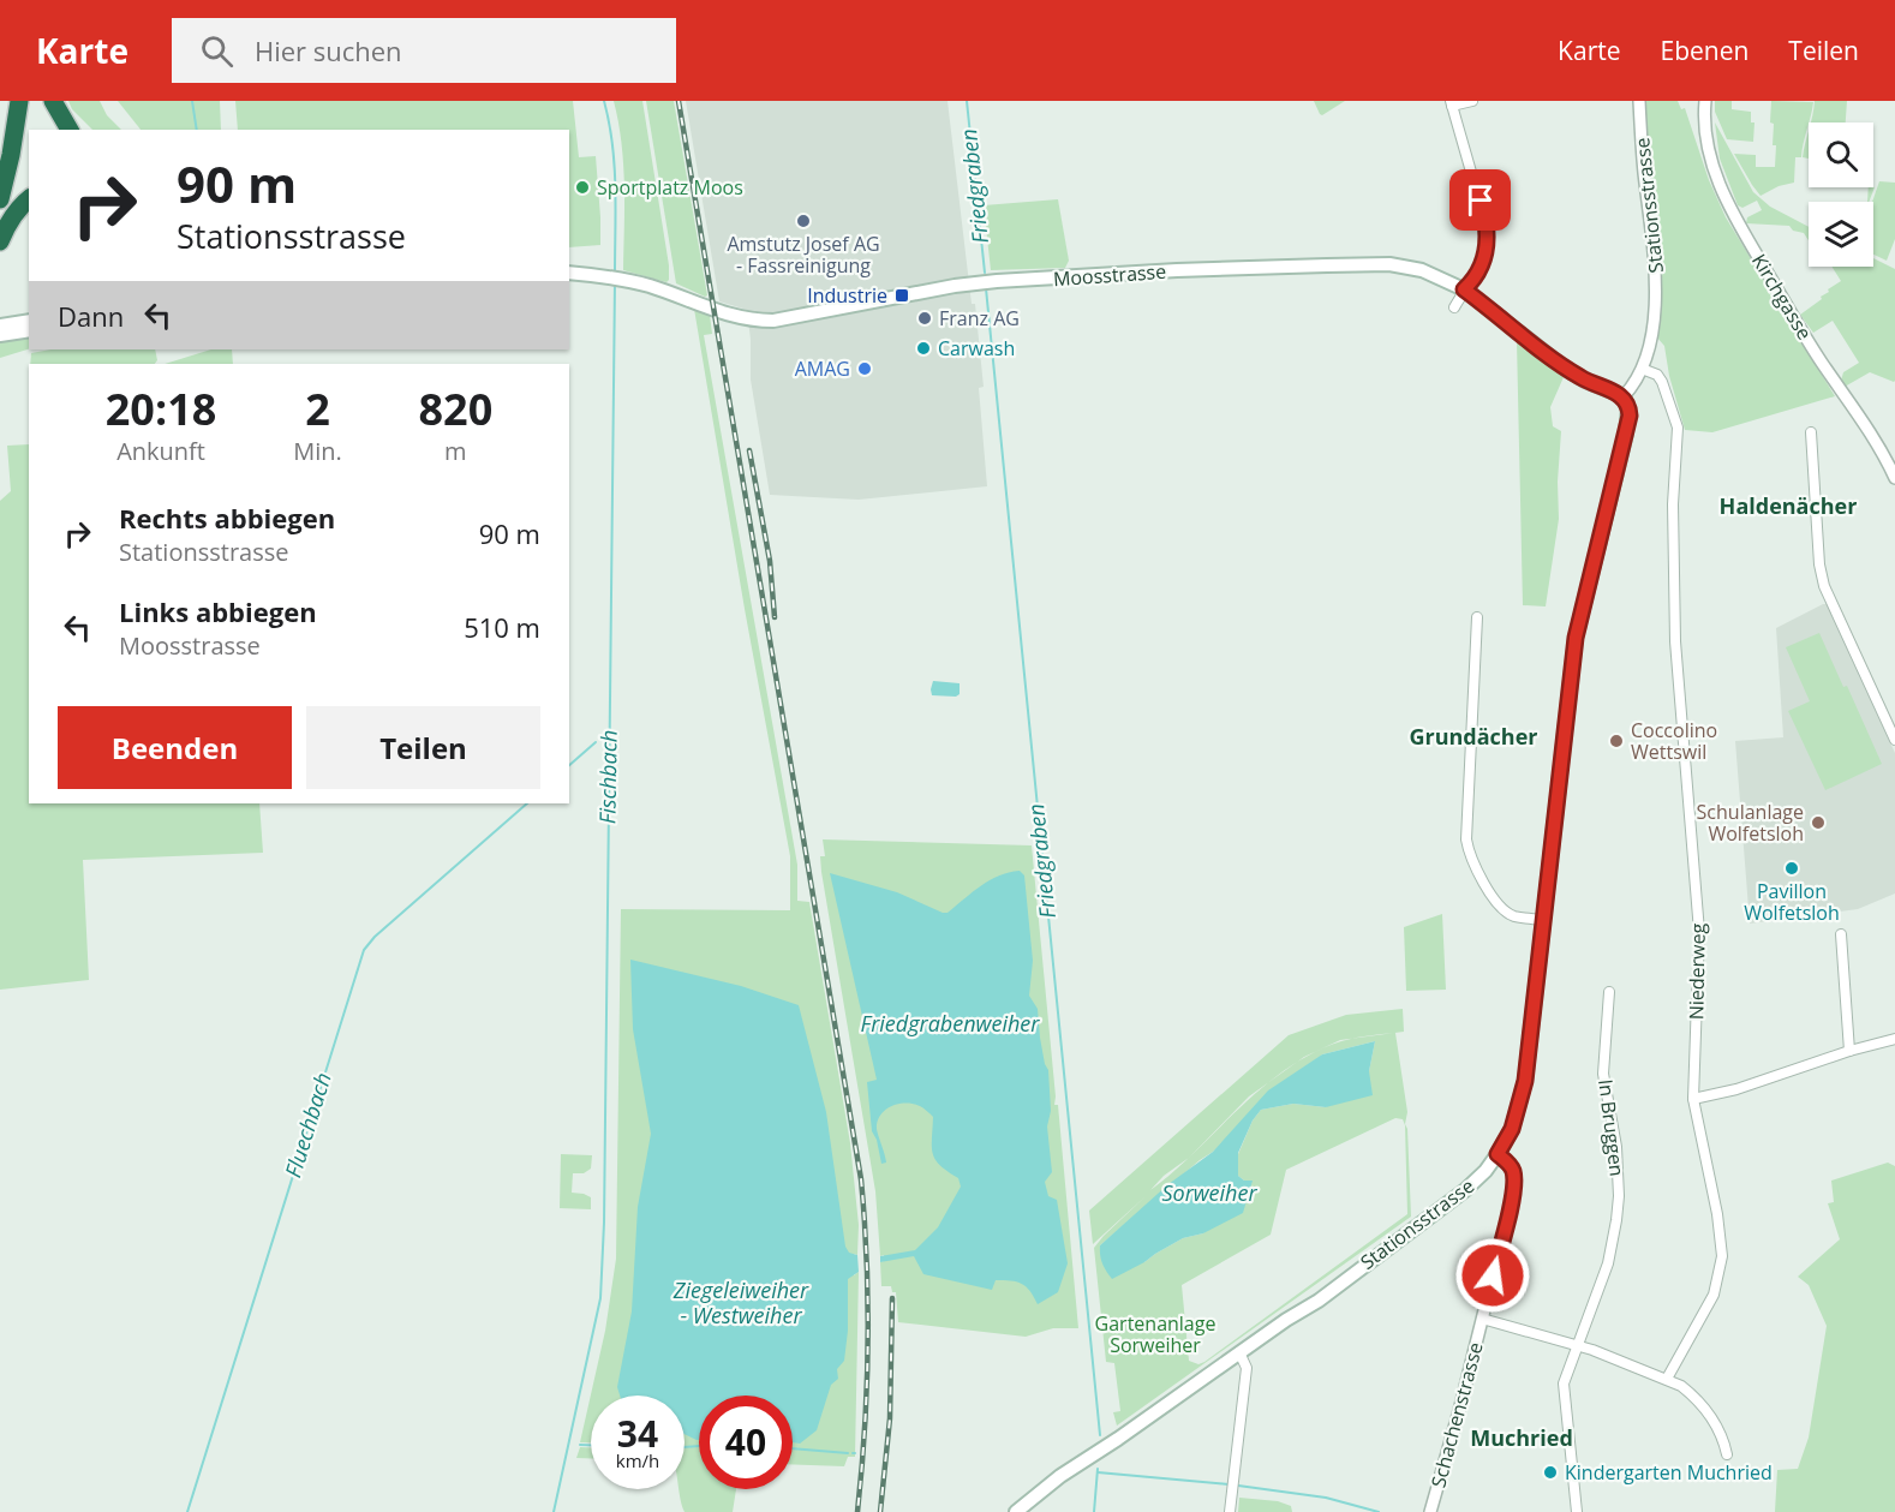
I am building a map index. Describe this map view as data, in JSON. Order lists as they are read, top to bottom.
{
  "streets": {
    "main road": ["Stationsstrasse", "Moosstrasse"],
    "street": [
      "Kirchgasse",
      "Niederweg",
      "In Bruggen",
      "Schachenstrasse"
    ]
  },
  "crossings": [
    ["Stationsstrasse", "Moosstrasse"],
    ["Stationsstrasse", "Niederweg"],
    ["Stationsstrasse", "Schachenstrasse"]
  ],
  "districts": ["Haldenächer", "Grundächer", "Muchried"],
  "water": [
    "Friedgraben",
    "Fischbach",
    "Friedgrabenweiher",
    "Fluechbach",
    "Sorweiher",
    "Ziegeleiweiher - Westweiher"
  ],
  "parks": ["Gartenanlage Sorweiher"],
  "places": {
    "other": [
      "Sportplatz Moos",
      "Amstutz Josef AG - Fassreinigung",
      "Franz AG",
      "Carwash",
      "AMAG",
      "Coccolino Wettswil",
      "Schulanlage Wolfetsloh",
      "Pavillon Wolfetsloh",
      "Kindergarten Muchried"
    ],
    "transit": ["Industrie"]
  },
  "page": {
    "header": "Karte",
    "search": "Hier suchen",
    "nav": ["Karte", "Ebenen", "Teilen"],
    "turn": ["90 m", "Stationsstrasse"],
    "then": "Dann",
    "eta": [
      "20:18",
      "Ankunft",
      "2",
      "Min.",
      "820",
      "m"
    ],
    "list": [
      {
        "name": "Rechts abbiegen",
        "note": "Stationsstrasse",
        "value": "90 m"
      },
      {
        "name": "Links abbiegen",
        "note": "Moosstrasse",
        "value": "510 m"
      }
    ],
    "buttons": ["Beenden", "Teilen"],
    "speed": "34 km/h",
    "limit": "40"
  }
}
